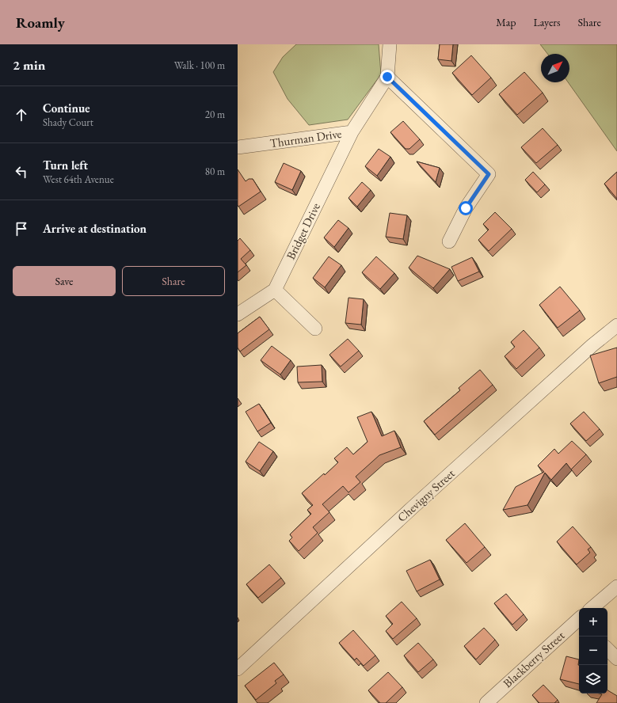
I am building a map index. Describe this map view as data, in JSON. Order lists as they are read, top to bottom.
{
  "streets": {
    "street": [
      "Thurman Drive",
      "Bridget Drive",
      "Chevigny Street",
      "Blackberry Street"
    ]
  },
  "crossings": [
    ["Thurman Drive", "Bridget Drive"]
  ],
  "north": "top right",
  "page": {
    "header": "Roamly",
    "nav": ["Map", "Layers", "Share"],
    "heading": ["2 min", "Walk · 100 m"],
    "list": [
      ["Continue", "Shady Court", "20 m"],
      ["Turn left", "West 64th Avenue", "80 m"],
      "Arrive at destination"
    ],
    "buttons": ["Save", "Share"],
    "map_buttons": ["+", "−"]
  }
}
